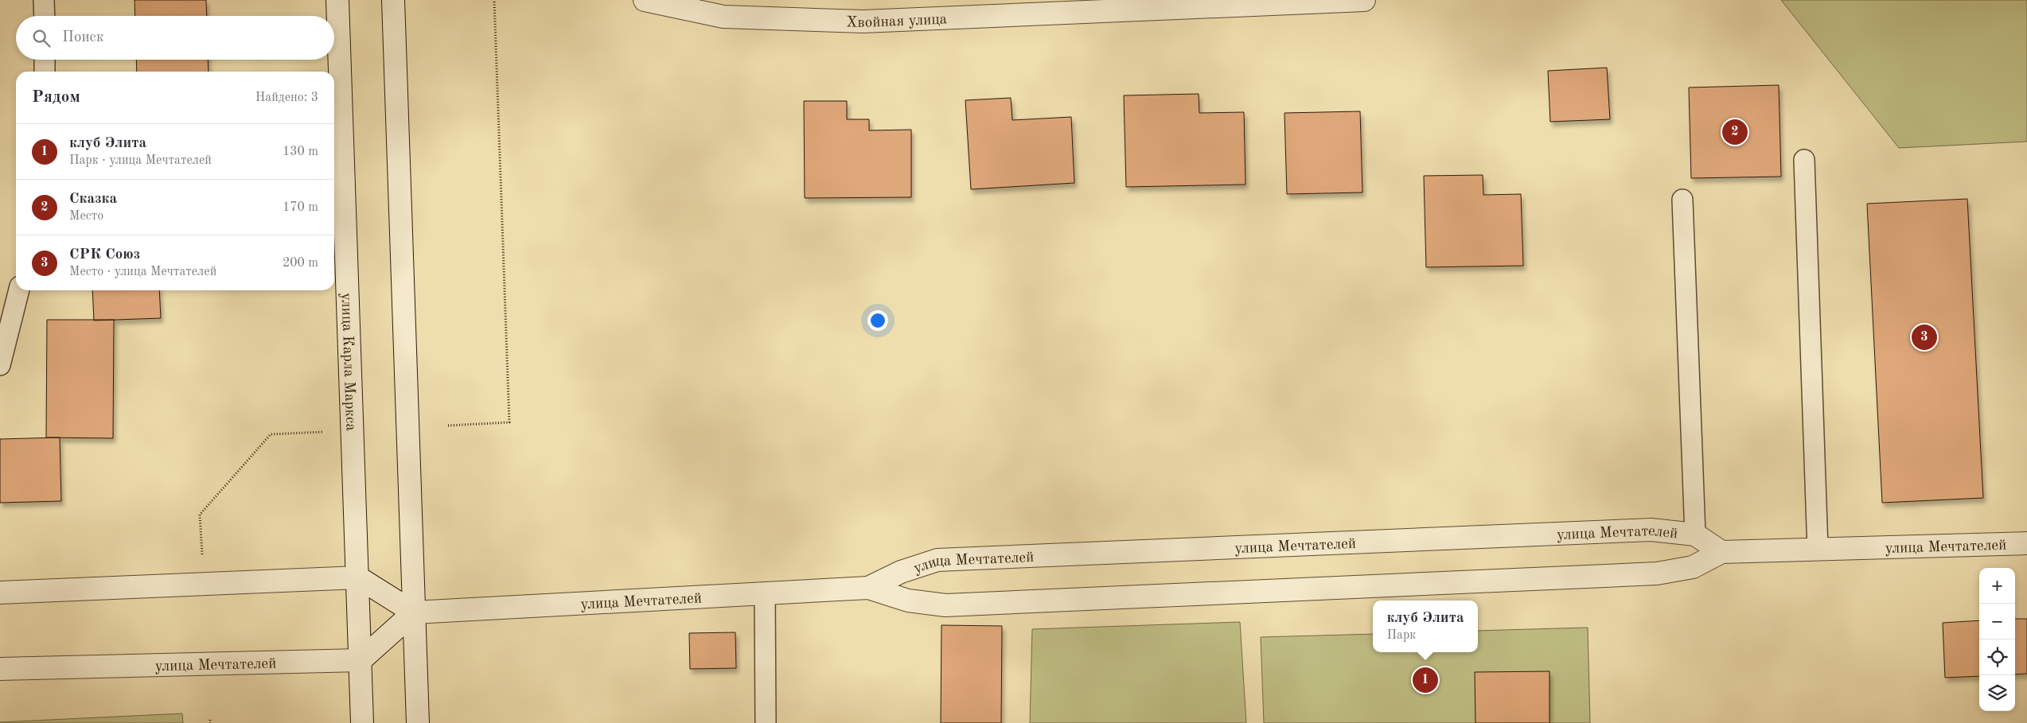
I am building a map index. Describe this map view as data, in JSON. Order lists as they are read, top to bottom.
{
  "streets": {
    "street": ["Хвойная улица", "улица Карла Маркса", "улица Мечтателей"]
  },
  "crossings": [
    ["улица Карла Маркса", "улица Мечтателей"]
  ],
  "page": {
    "search": "Поиск",
    "heading": ["Рядом", "Найдено: 3"],
    "pins": ["2", "3", "1"],
    "list": [
      {
        "mark": "1",
        "name": "клуб Элита",
        "note": "Парк · улица Мечтателей",
        "value": "130 m"
      },
      {
        "mark": "2",
        "name": "Сказка",
        "note": "Место",
        "value": "170 m"
      },
      {
        "mark": "3",
        "name": "СРК Союз",
        "note": "Место · улица Мечтателей",
        "value": "200 m"
      }
    ],
    "map_buttons": ["+", "−"],
    "popup": ["клуб Элита", "Парк"]
  }
}
